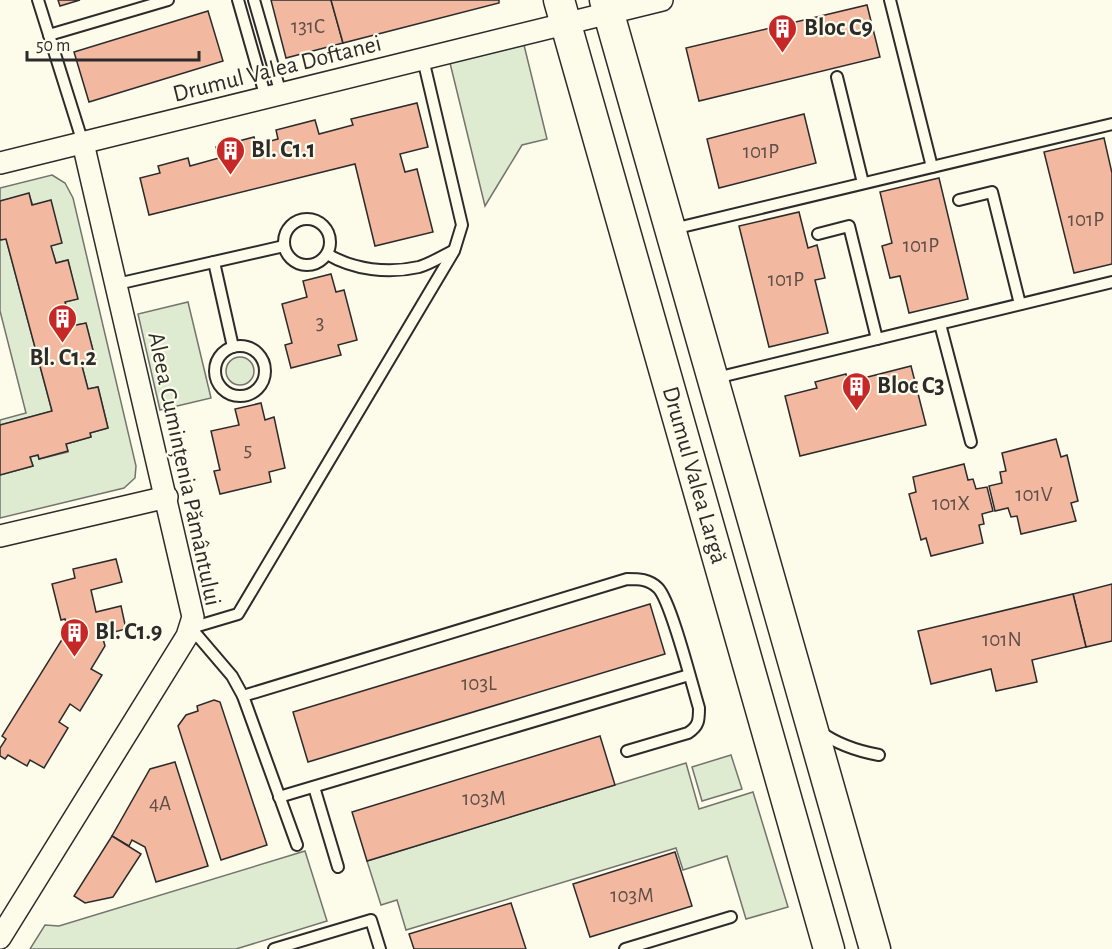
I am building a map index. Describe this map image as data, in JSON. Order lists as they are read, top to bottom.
{
  "streets": {
    "main road": ["Drumul Valea Largă"],
    "street": ["Drumul Valea Doftanei", "Aleea Cumințenia Pământului"]
  },
  "crossings": [
    ["Drumul Valea Doftanei", "Aleea Cumințenia Pământului"],
    ["Drumul Valea Doftanei", "Drumul Valea Largă"]
  ],
  "places": {
    "building": [
      "Bloc C9",
      "Bl. C1.1",
      "Bl. C1.2",
      "Bloc C3",
      "Bl. C1.9"
    ]
  },
  "house_numbers": [
    "131C",
    "101P",
    "101P",
    "101P",
    "101P",
    "3",
    "5",
    "101V",
    "101X",
    "101N",
    "103L",
    "103M",
    "4A",
    "103M"
  ],
  "scale_bar": "50 m"
}
